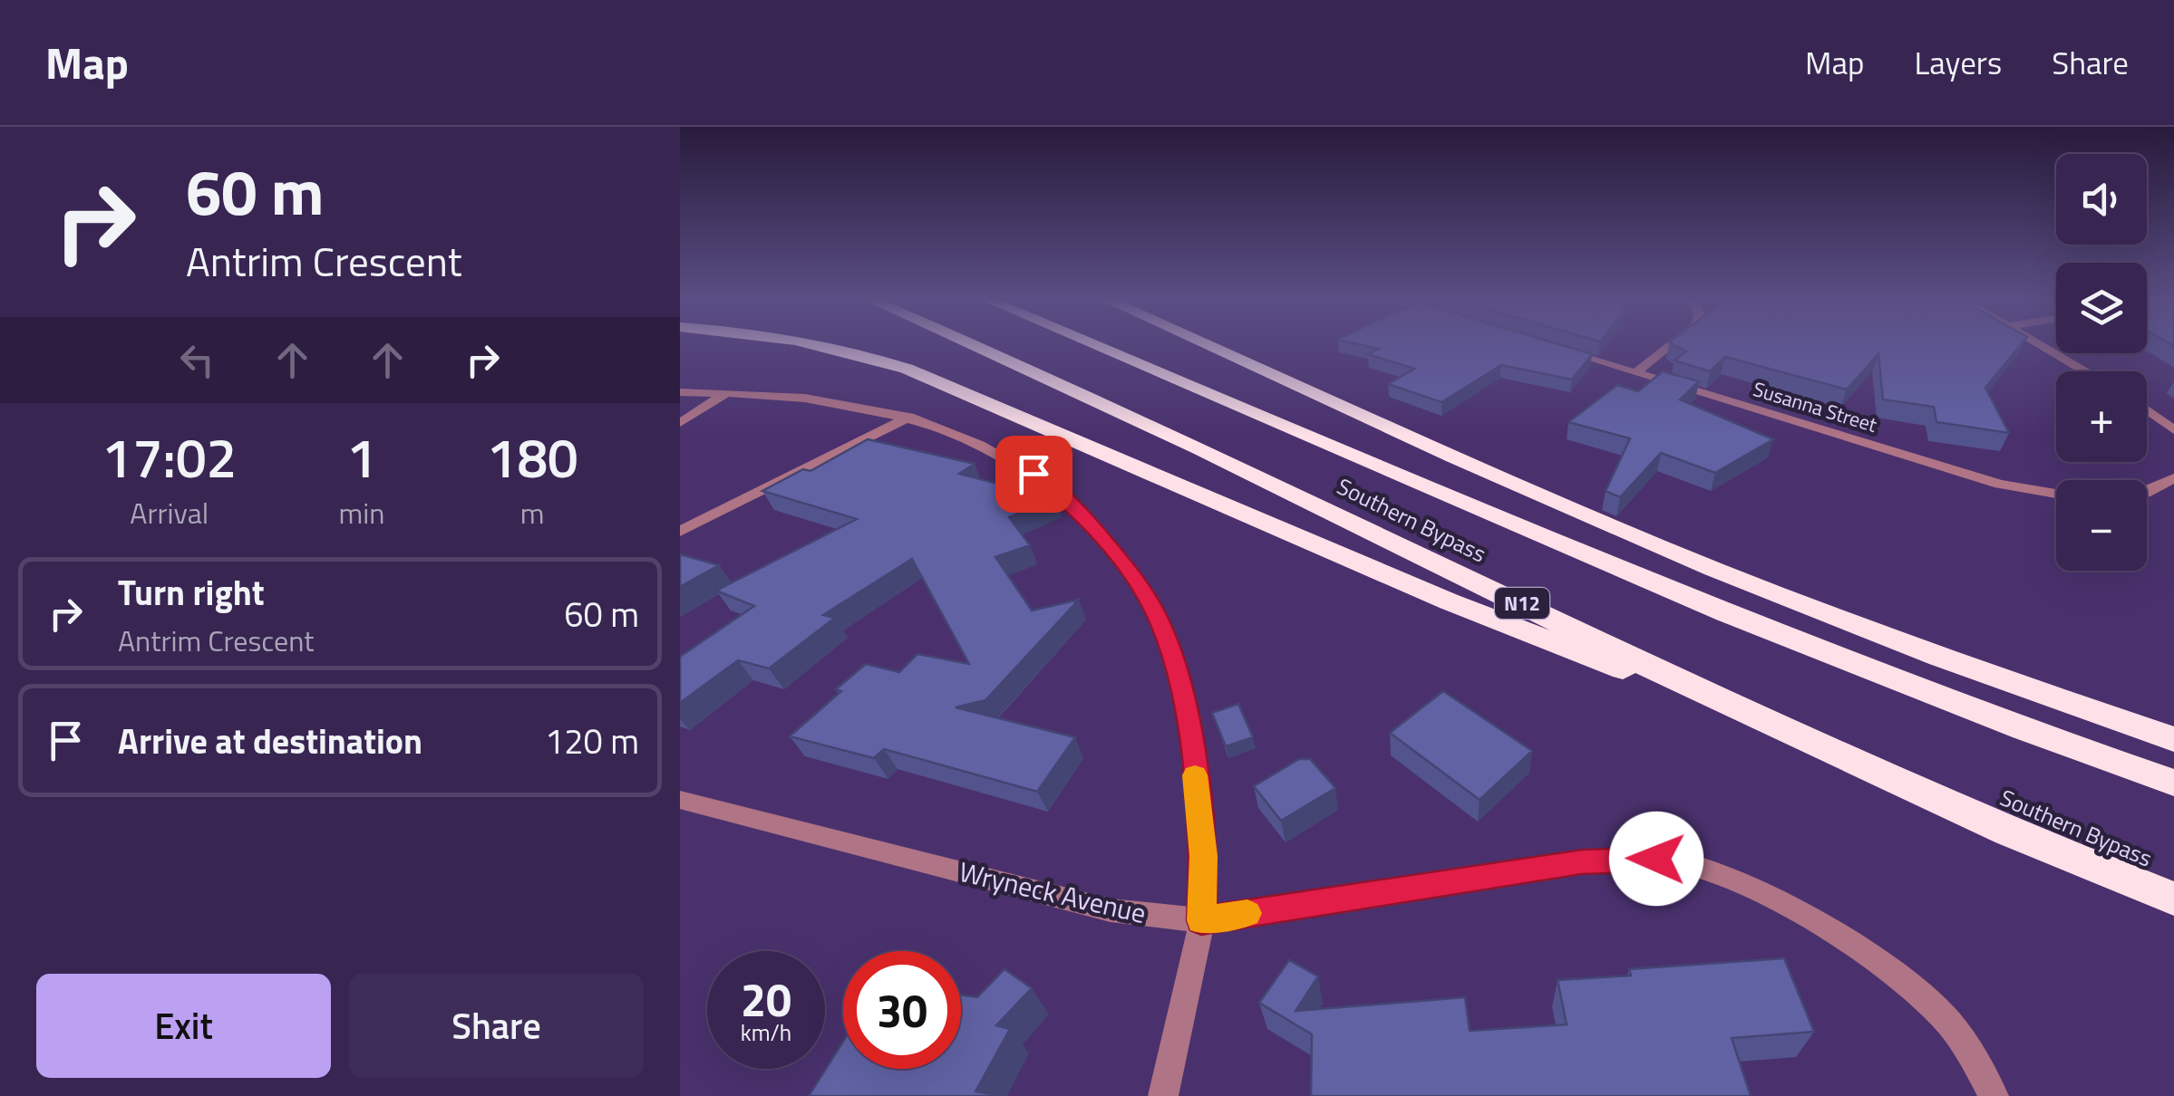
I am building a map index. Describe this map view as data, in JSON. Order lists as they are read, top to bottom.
{
  "streets": {
    "highway": ["Southern Bypass", "N12"],
    "street": ["Susanna Street", "Wryneck Avenue"]
  },
  "page": {
    "header": "Map",
    "nav": ["Map", "Layers", "Share"],
    "turn": ["60 m", "Antrim Crescent"],
    "map_buttons": ["+", "−"],
    "eta": [
      "17:02",
      "Arrival",
      "1",
      "min",
      "180",
      "m"
    ],
    "list": [
      {
        "name": "Turn right",
        "note": "Antrim Crescent",
        "value": "60 m"
      },
      {
        "name": "Arrive at destination",
        "value": "120 m"
      }
    ],
    "speed": "20 km/h",
    "limit": "30",
    "buttons": ["Exit", "Share"]
  }
}
